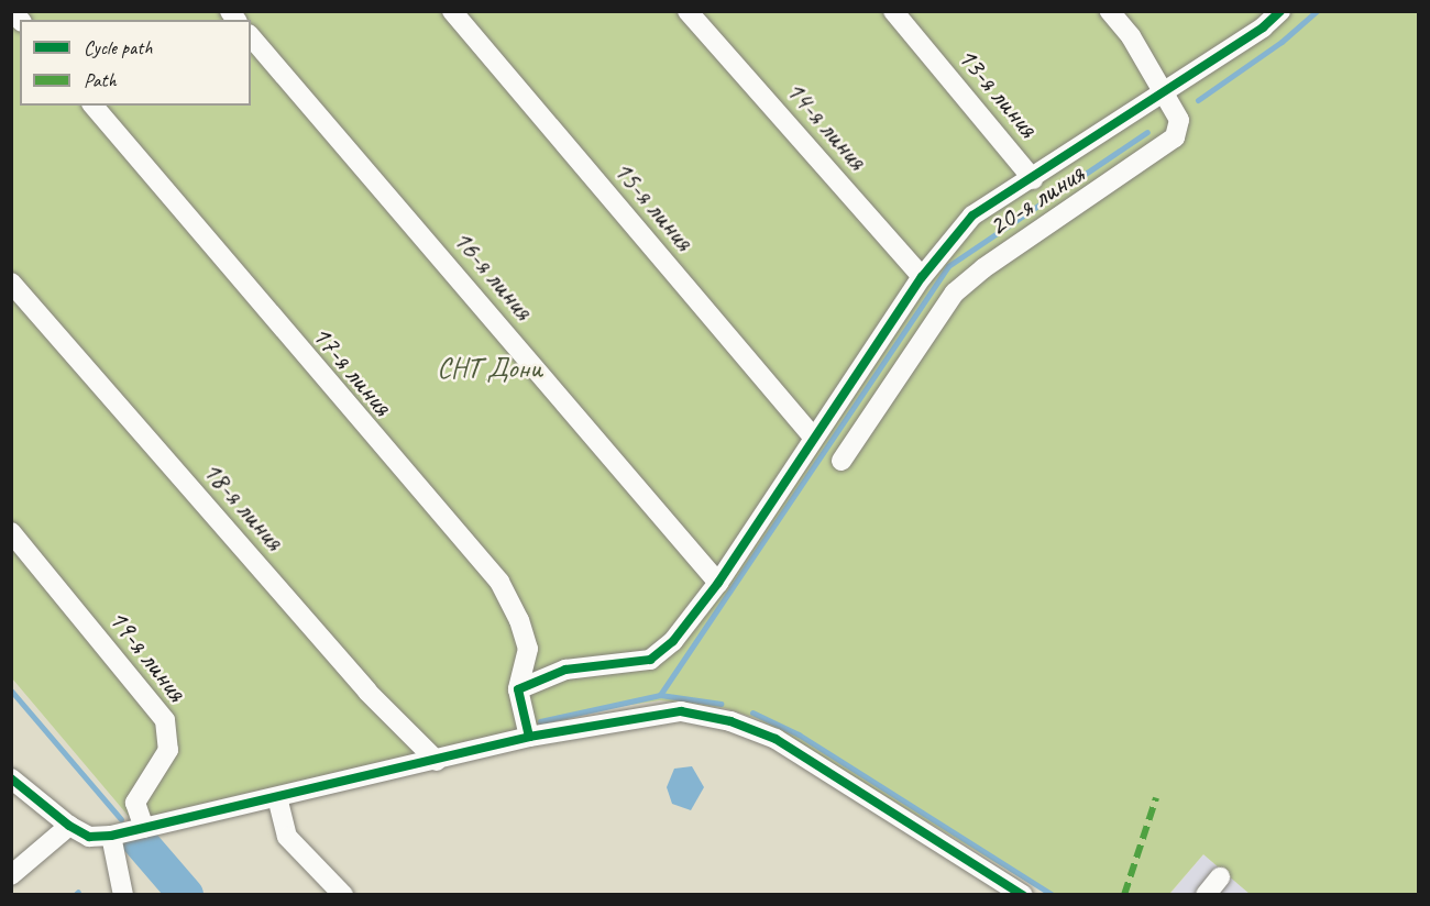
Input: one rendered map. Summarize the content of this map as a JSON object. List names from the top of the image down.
{
  "streets": {
    "street": [
      "13-я линия",
      "14-я линия",
      "20-я линия",
      "15-я линия",
      "16-я линия",
      "17-я линия",
      "18-я линия",
      "19-я линия"
    ]
  },
  "parks": ["СНТ Дони"],
  "legend": ["Cycle path", "Path"]
}
